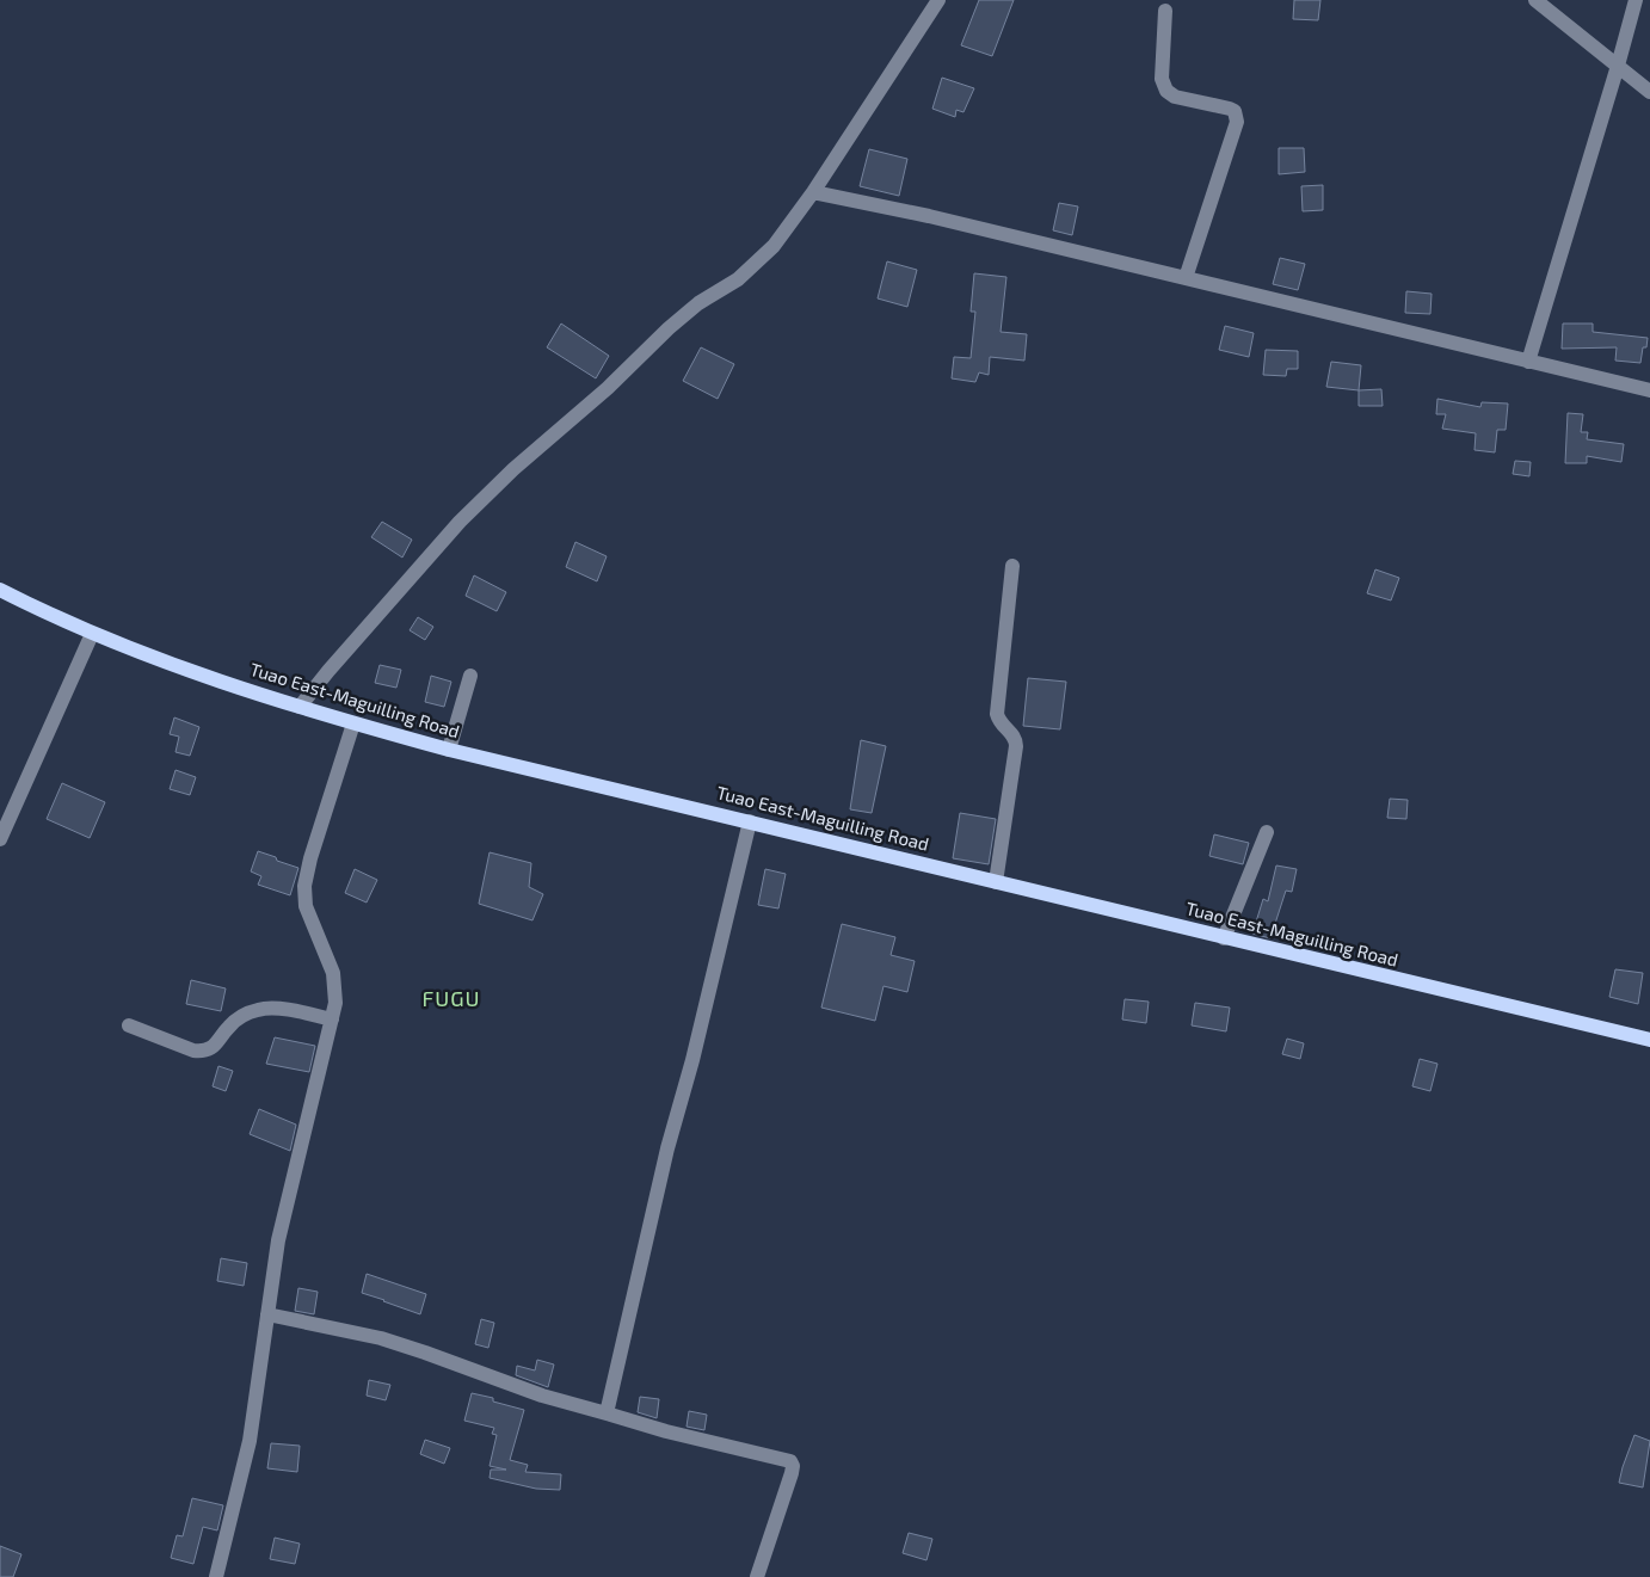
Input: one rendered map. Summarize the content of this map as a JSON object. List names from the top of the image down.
{
  "streets": {
    "main road": ["Tuao East-Maguilling Road"]
  },
  "districts": ["FUGU"]
}
